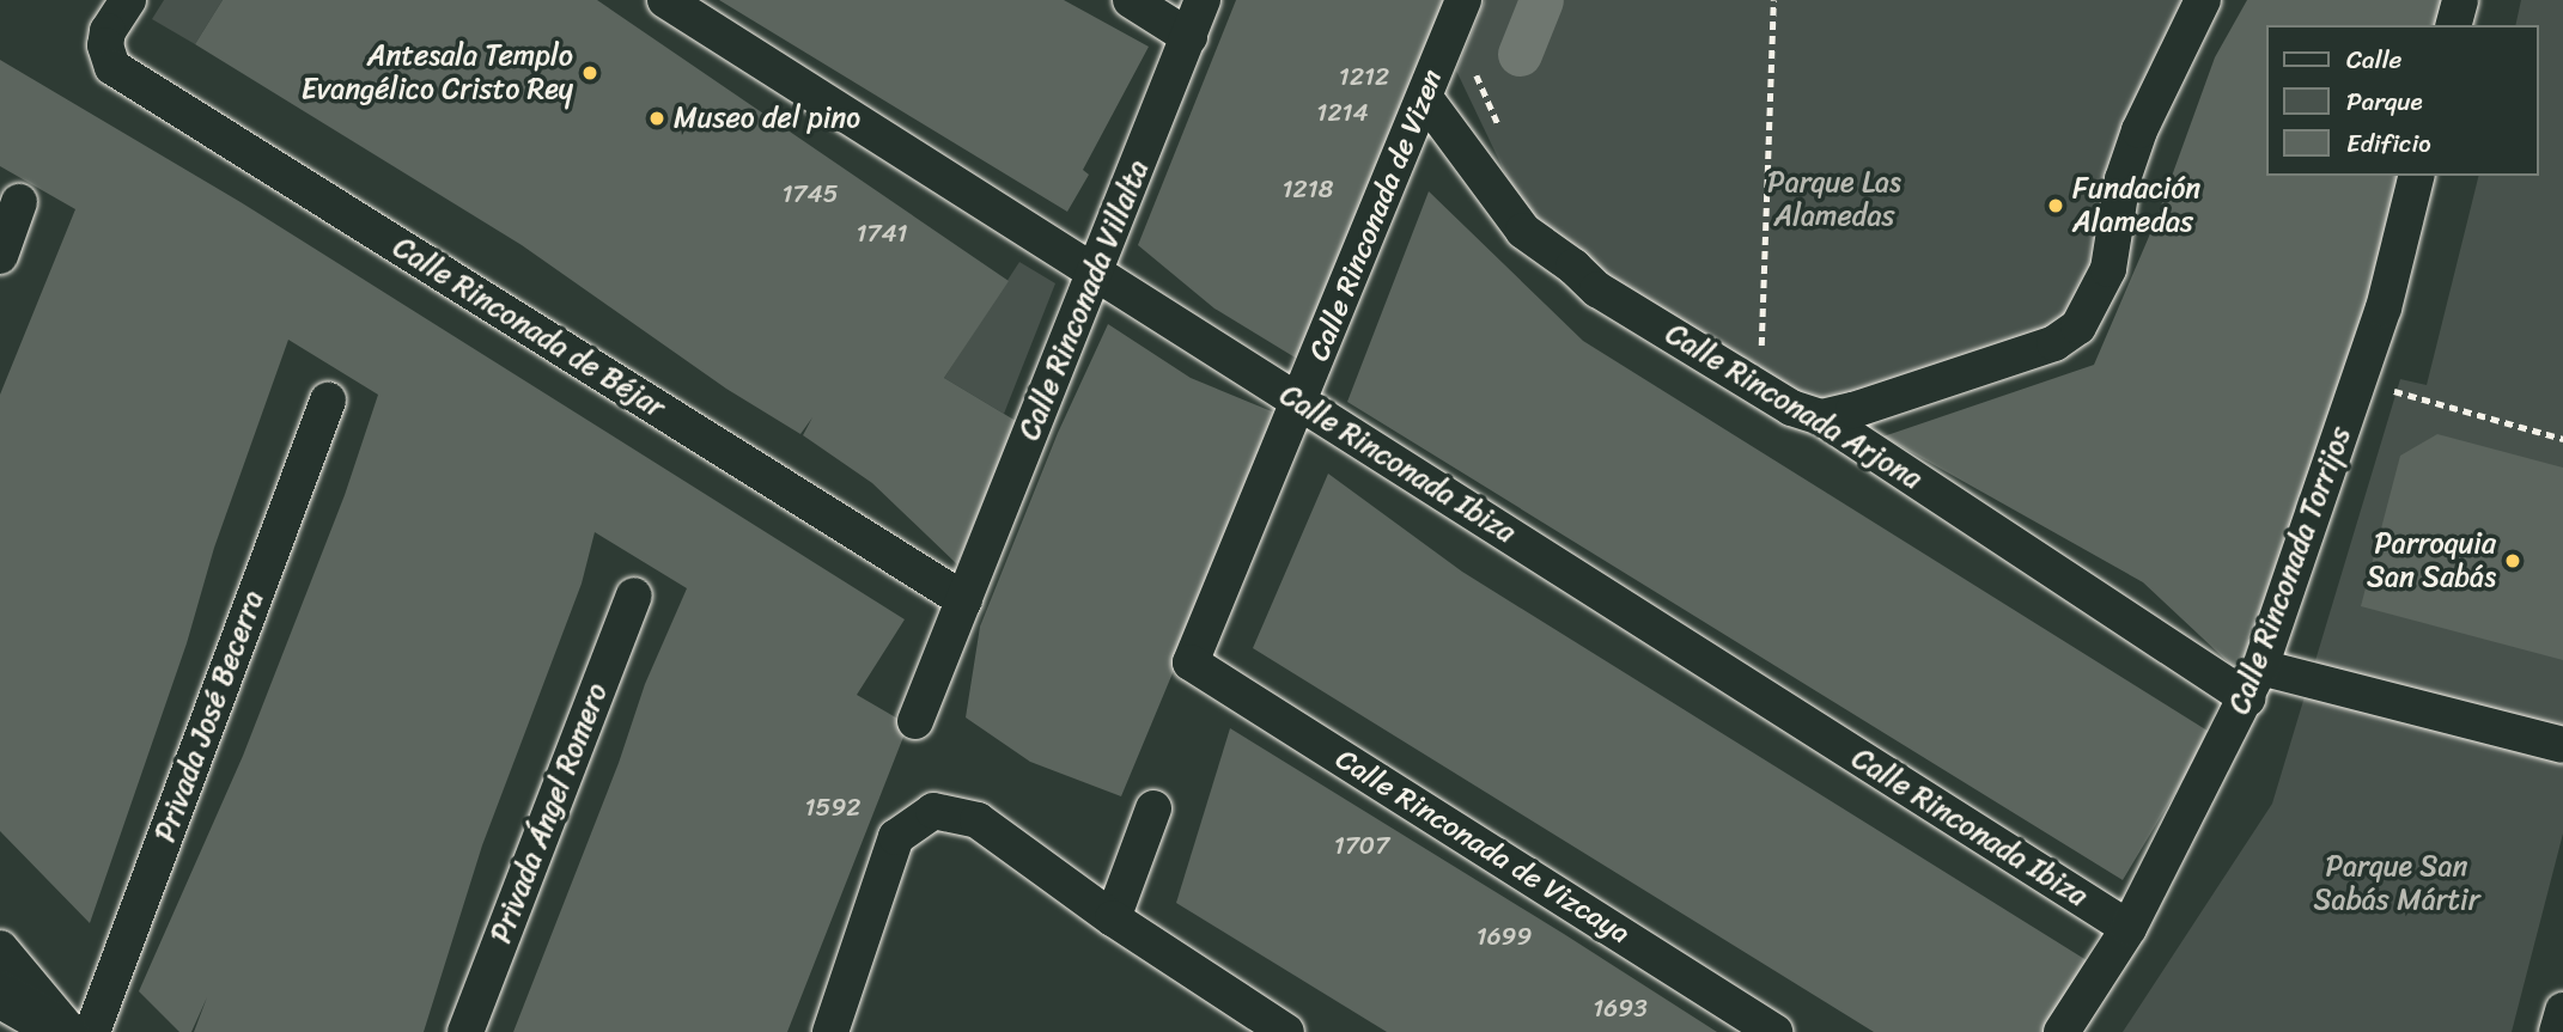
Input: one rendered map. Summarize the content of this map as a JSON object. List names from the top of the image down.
{
  "streets": {
    "street": [
      "Calle Rinconada de Vizen",
      "Calle Rinconada Villalta",
      "Calle Rinconada de Béjar",
      "Calle Rinconada Arjona",
      "Calle Rinconada Ibiza",
      "Calle Rinconada Torrijos",
      "Privada José Becerra",
      "Privada Ángel Romero",
      "Calle Rinconada de Vizcaya"
    ]
  },
  "crossings": [
    ["Calle Rinconada de Vizen", "Calle Rinconada Arjona"],
    ["Calle Rinconada de Vizen", "Calle Rinconada Ibiza"],
    ["Calle Rinconada de Vizen", "Calle Rinconada de Vizcaya"],
    ["Calle Rinconada Villalta", "Calle Rinconada de Béjar"],
    ["Calle Rinconada Villalta", "Calle Rinconada Ibiza"],
    ["Calle Rinconada Arjona", "Calle Rinconada Torrijos"],
    ["Calle Rinconada Ibiza", "Calle Rinconada Torrijos"]
  ],
  "parks": ["Parque Las Alamedas", "Parque San Sabás Mártir"],
  "places": [
    "Antesala Templo Evangélico Cristo Rey",
    "Museo del pino",
    "Fundación Alamedas",
    "Parroquia San Sabás"
  ],
  "house_numbers": [
    "1212",
    "1214",
    "1218",
    "1745",
    "1741",
    "1592",
    "1707",
    "1699",
    "1693"
  ],
  "legend": ["Calle", "Parque", "Edificio"]
}
